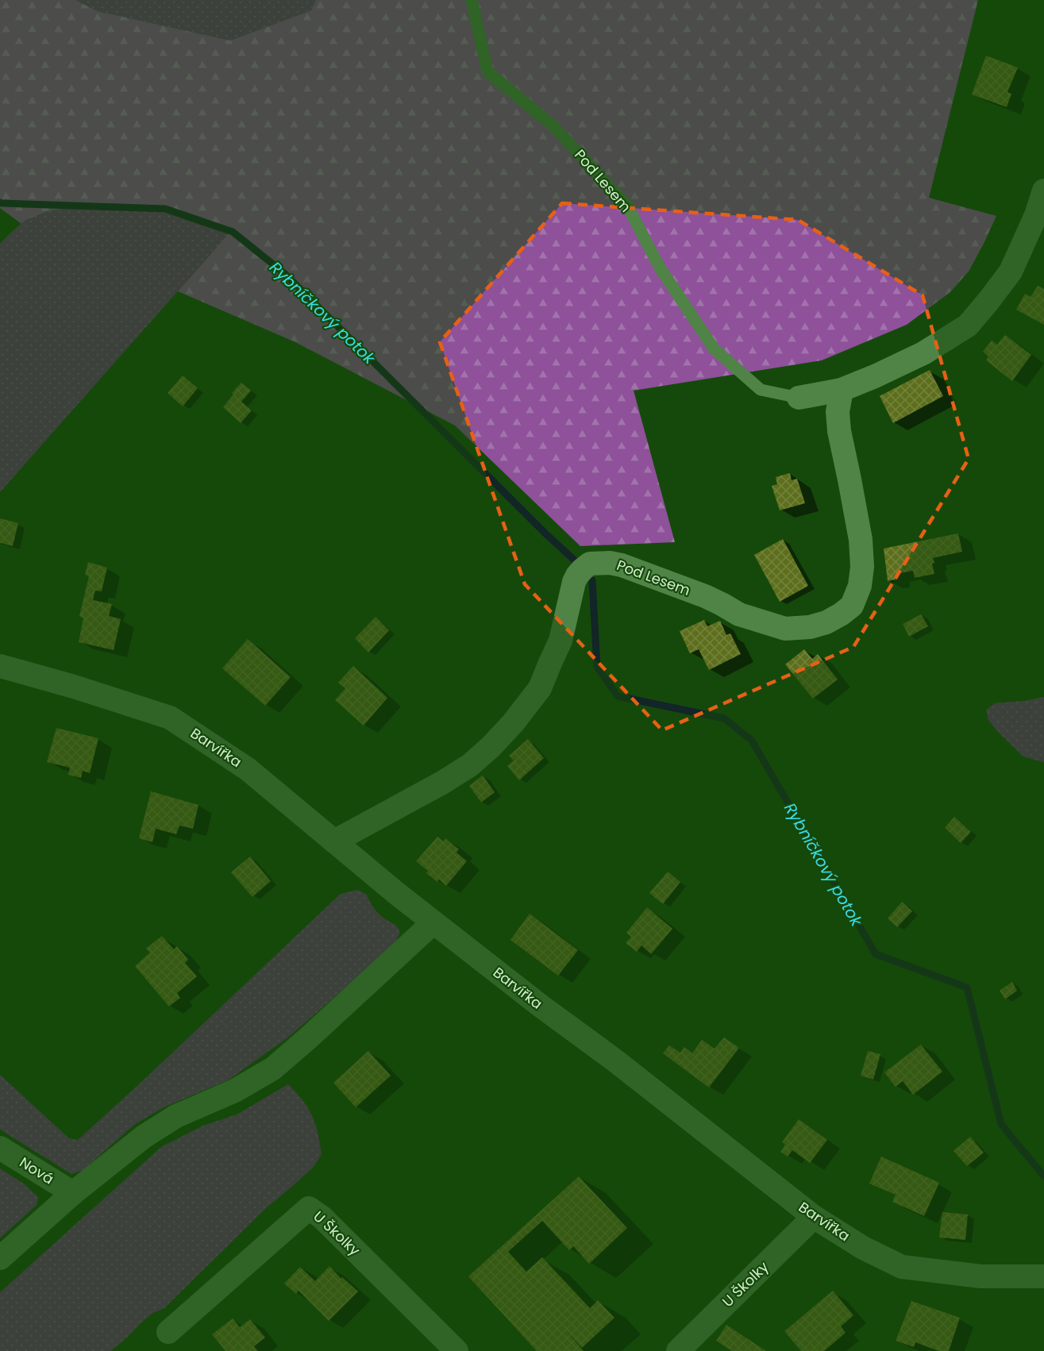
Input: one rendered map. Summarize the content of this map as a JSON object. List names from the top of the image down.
{
  "streets": {
    "street": [
      "Pod Lesem",
      "Barvířka",
      "Nová",
      "U Školky"
    ]
  },
  "crossings": [
    ["Pod Lesem", "Barvířka"],
    ["Barvířka", "U Školky"]
  ],
  "water": ["Rybníčkový potok"]
}
